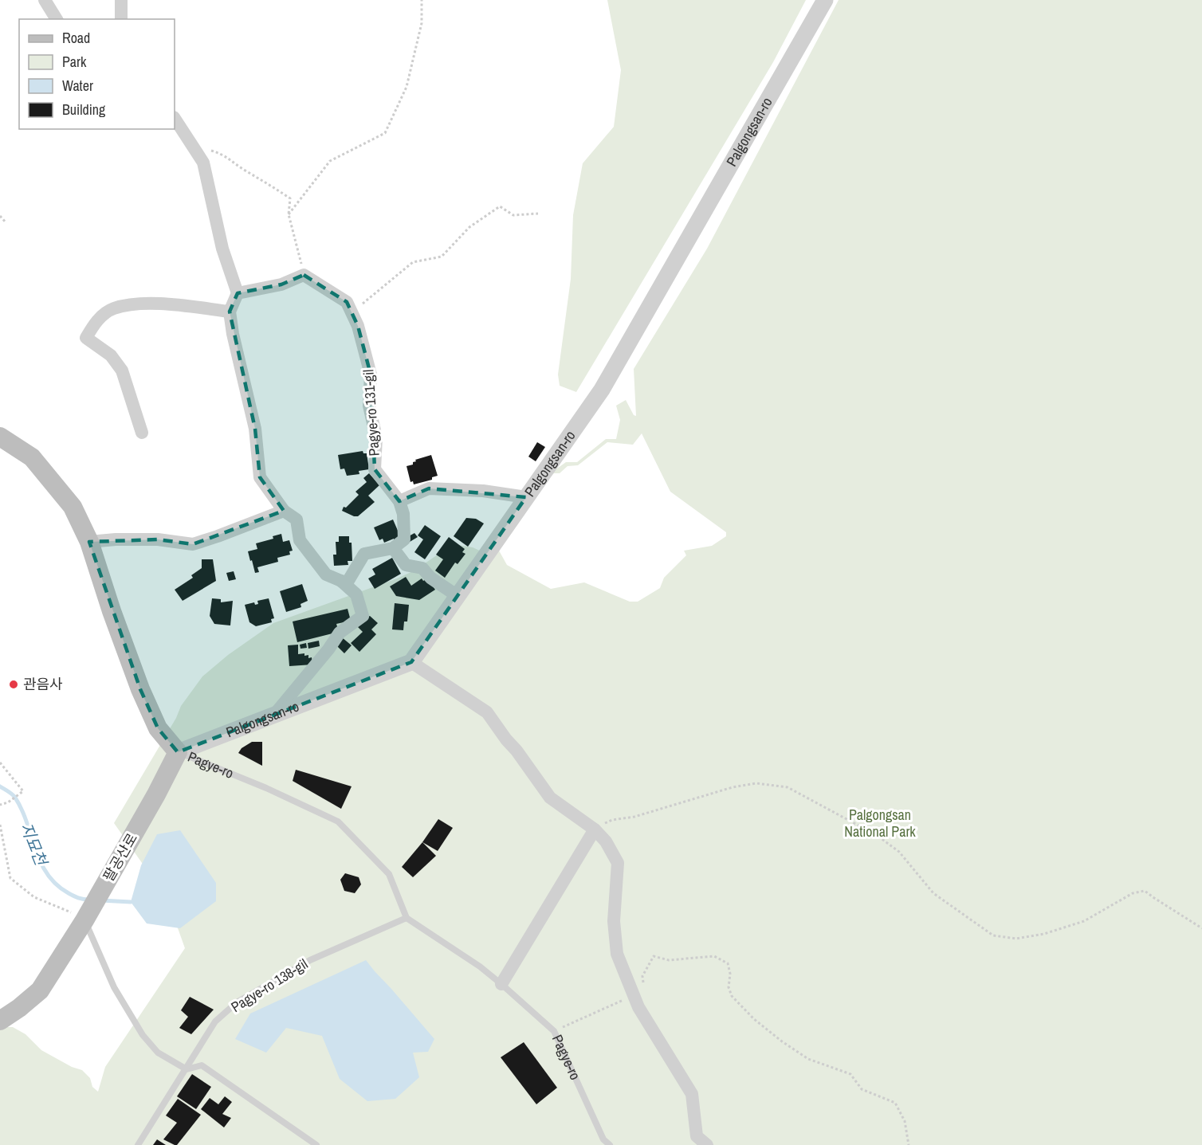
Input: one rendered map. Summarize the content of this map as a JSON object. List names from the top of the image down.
{
  "streets": {
    "main road": ["Pagye-ro", "팔공산로"],
    "street": ["Palgongsan-ro", "Pagye-ro 131-gil"],
    "lane": ["Pagye-ro 138-gil"]
  },
  "crossings": [
    ["Palgongsan-ro", "Pagye-ro"],
    ["Palgongsan-ro", "팔공산로"],
    ["Pagye-ro", "팔공산로"],
    ["Pagye-ro", "Pagye-ro 138-gil"]
  ],
  "water": ["지묘천"],
  "parks": ["Palgongsan National Park"],
  "places": ["관음사"],
  "legend": [
    "Road",
    "Park",
    "Water",
    "Building"
  ]
}
